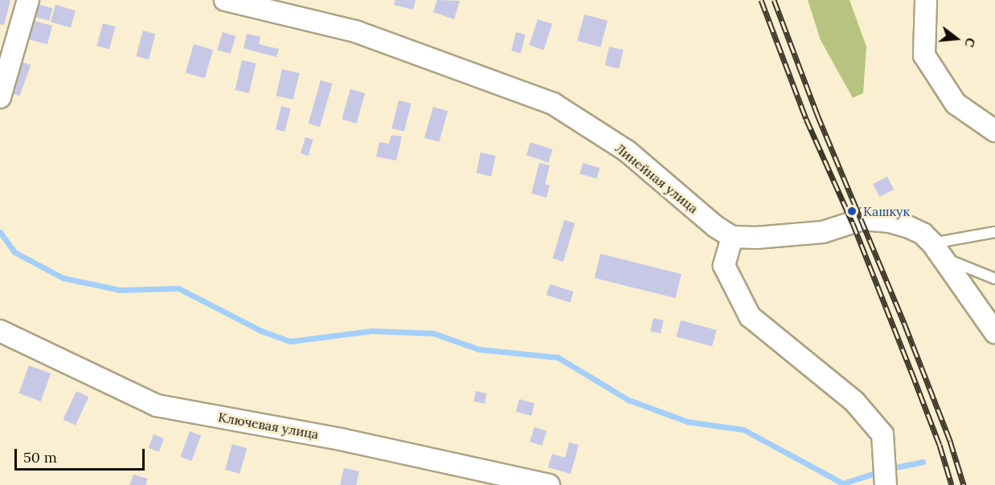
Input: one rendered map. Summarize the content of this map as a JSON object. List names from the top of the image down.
{
  "streets": {
    "street": ["Линейная улица", "Ключевая улица"]
  },
  "places": ["Кашкук"],
  "scale_bar": "50 m",
  "north": "right"
}
